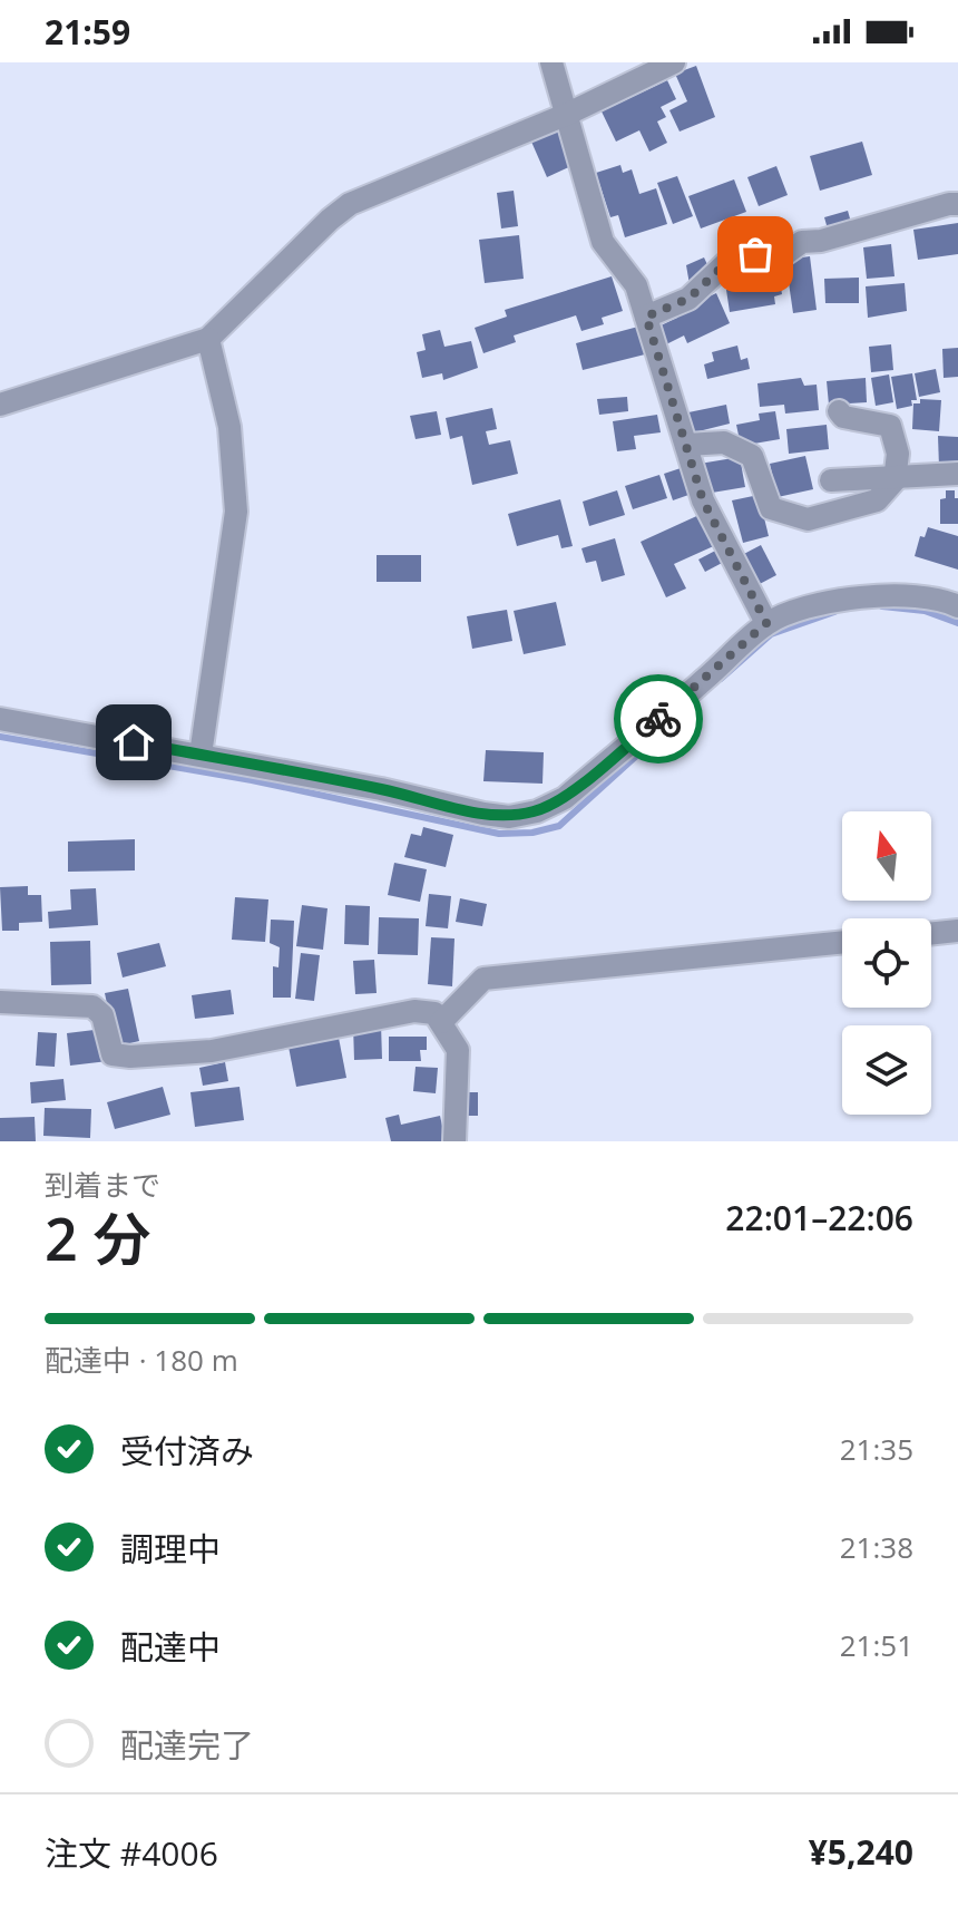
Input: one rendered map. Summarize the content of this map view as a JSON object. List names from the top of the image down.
{
  "north": "top",
  "page": {
    "status": "21:59",
    "heading": ["2 分", "到着まで", "22:01–22:06"],
    "panel": ["注文 #4006", "¥5,240"],
    "bar": "配達中 · 180 m",
    "list": [
      ["受付済み", "21:35"],
      ["調理中", "21:38"],
      ["配達中", "21:51"],
      "配達完了"
    ]
  }
}
